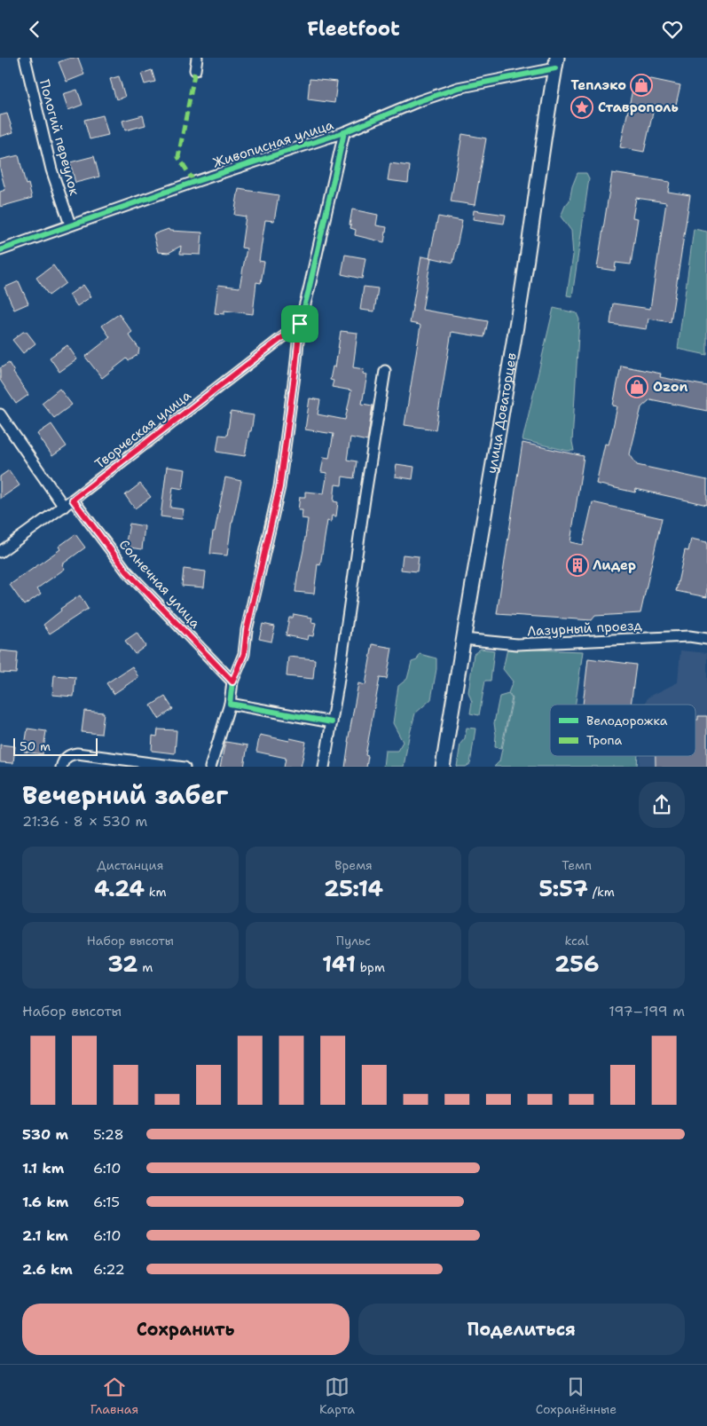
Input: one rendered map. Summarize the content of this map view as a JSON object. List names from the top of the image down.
{
  "streets": {
    "main road": ["улица Доваторцев"],
    "street": [
      "Пологий переулок",
      "Живописная улица",
      "Творческая улица",
      "Солнечная улица",
      "Лазурный проезд"
    ]
  },
  "crossings": [
    ["Пологий переулок", "Живописная улица"],
    ["Живописная улица", "улица Доваторцев"],
    ["улица Доваторцев", "Лазурный проезд"],
    ["Творческая улица", "Солнечная улица"]
  ],
  "places": {
    "shop": ["Теплэко", "Ozon"],
    "place": ["Ставрополь"],
    "building": ["Лидер"]
  },
  "legend": ["Велодорожка", "Тропа"],
  "scale_bar": "50 m",
  "page": {
    "header": "Fleetfoot",
    "scale": "50 m",
    "heading": ["Вечерний забег", "21:36 · 8 × 530 m"],
    "stats": [
      ["Дистанция", "4.24 km"],
      ["Время", "25:14"],
      ["Темп", "5:57 /km"],
      ["Набор высоты", "32 m"],
      ["Пульс", "141 bpm"],
      ["kcal", "256"]
    ],
    "chart": ["Набор высоты", "197–199 m"],
    "list": [
      {
        "name": "530 m",
        "note": "5:28"
      },
      {
        "name": "1.1 km",
        "note": "6:10"
      },
      {
        "name": "1.6 km",
        "note": "6:15"
      },
      {
        "name": "2.1 km",
        "note": "6:10"
      },
      {
        "name": "2.6 km",
        "note": "6:22"
      }
    ],
    "buttons": ["Сохранить", "Поделиться"],
    "tabs": ["Главная", "Карта", "Сохранённые"]
  }
}
